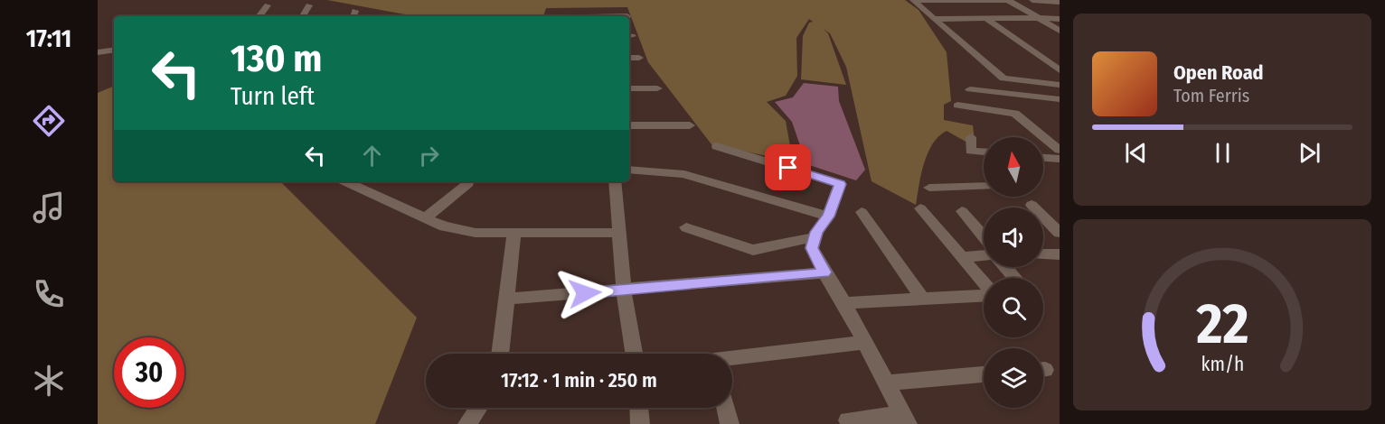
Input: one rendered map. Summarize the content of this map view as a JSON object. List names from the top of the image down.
{
  "north": "top",
  "page": {
    "tabs": "17:11",
    "turn": ["130 m", "Turn left"],
    "song": ["Open Road", "Tom Ferris"],
    "limit": "30",
    "trip": "17:12 · 1 min · 250 m",
    "gauge": ["22", "km/h"]
  }
}
